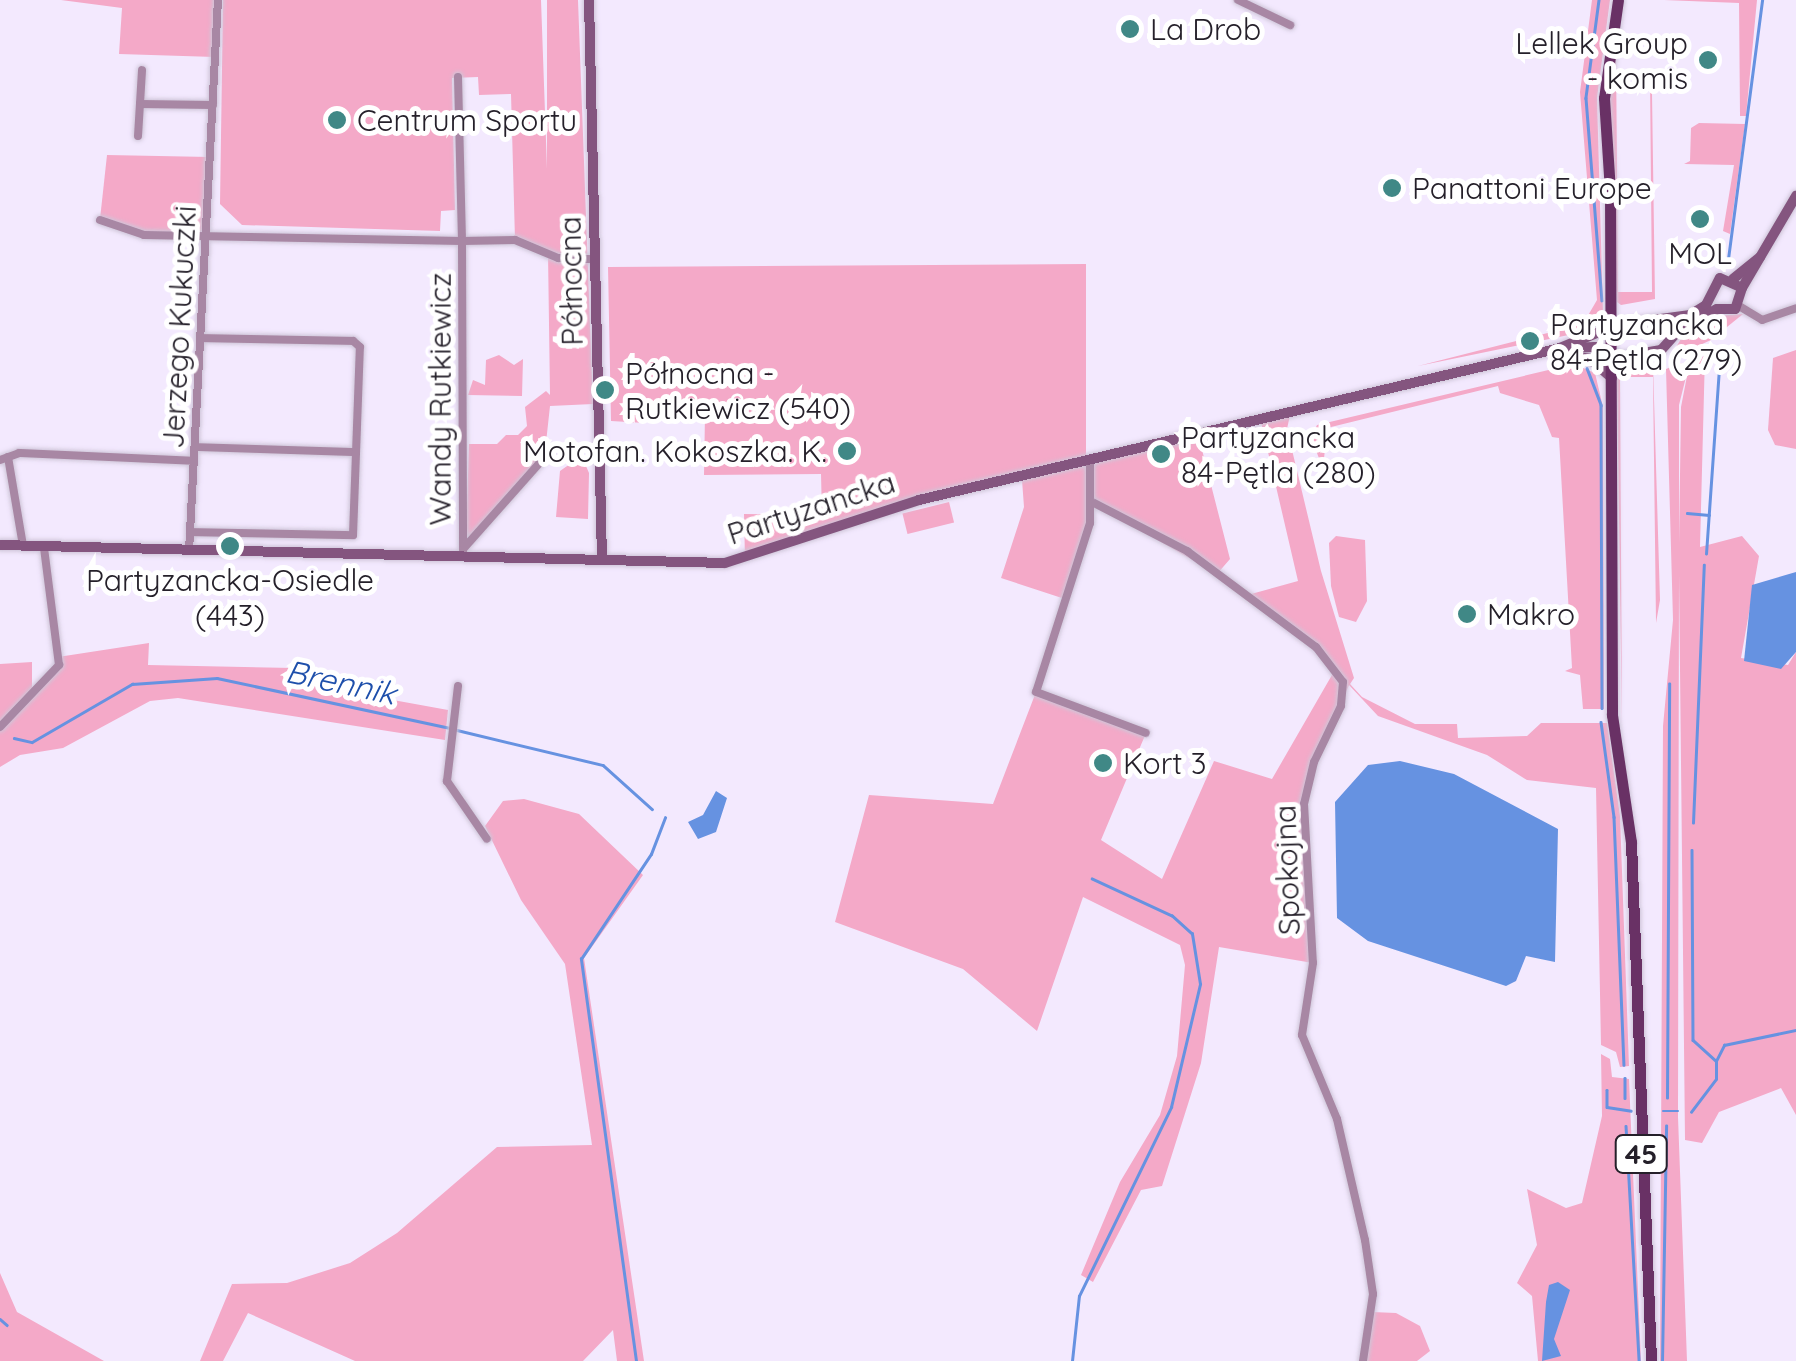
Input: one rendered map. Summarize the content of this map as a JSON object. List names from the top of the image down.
{
  "streets": {
    "main road": ["Północna", "Partyzancka", "45"],
    "street": ["Jerzego Kukuczki", "Wandy Rutkiewicz", "Spokojna"]
  },
  "crossings": [
    ["Północna", "Wandy Rutkiewicz"],
    ["Północna", "Partyzancka"],
    ["Jerzego Kukuczki", "Wandy Rutkiewicz"],
    ["Jerzego Kukuczki", "Partyzancka"],
    ["Wandy Rutkiewicz", "Partyzancka"],
    ["Partyzancka", "45"]
  ],
  "water": ["Brennik"],
  "places": [
    "La Drob",
    "Lellek Group - komis",
    "Centrum Sportu",
    "Panattoni Europe",
    "MOL",
    "Partyzancka 84-Pętla (279)",
    "Północna - Rutkiewicz (540)",
    "Motofan. Kokoszka. K.",
    "Partyzancka 84-Pętla (280)",
    "Partyzancka-Osiedle (443)",
    "Makro",
    "Kort 3"
  ]
}
